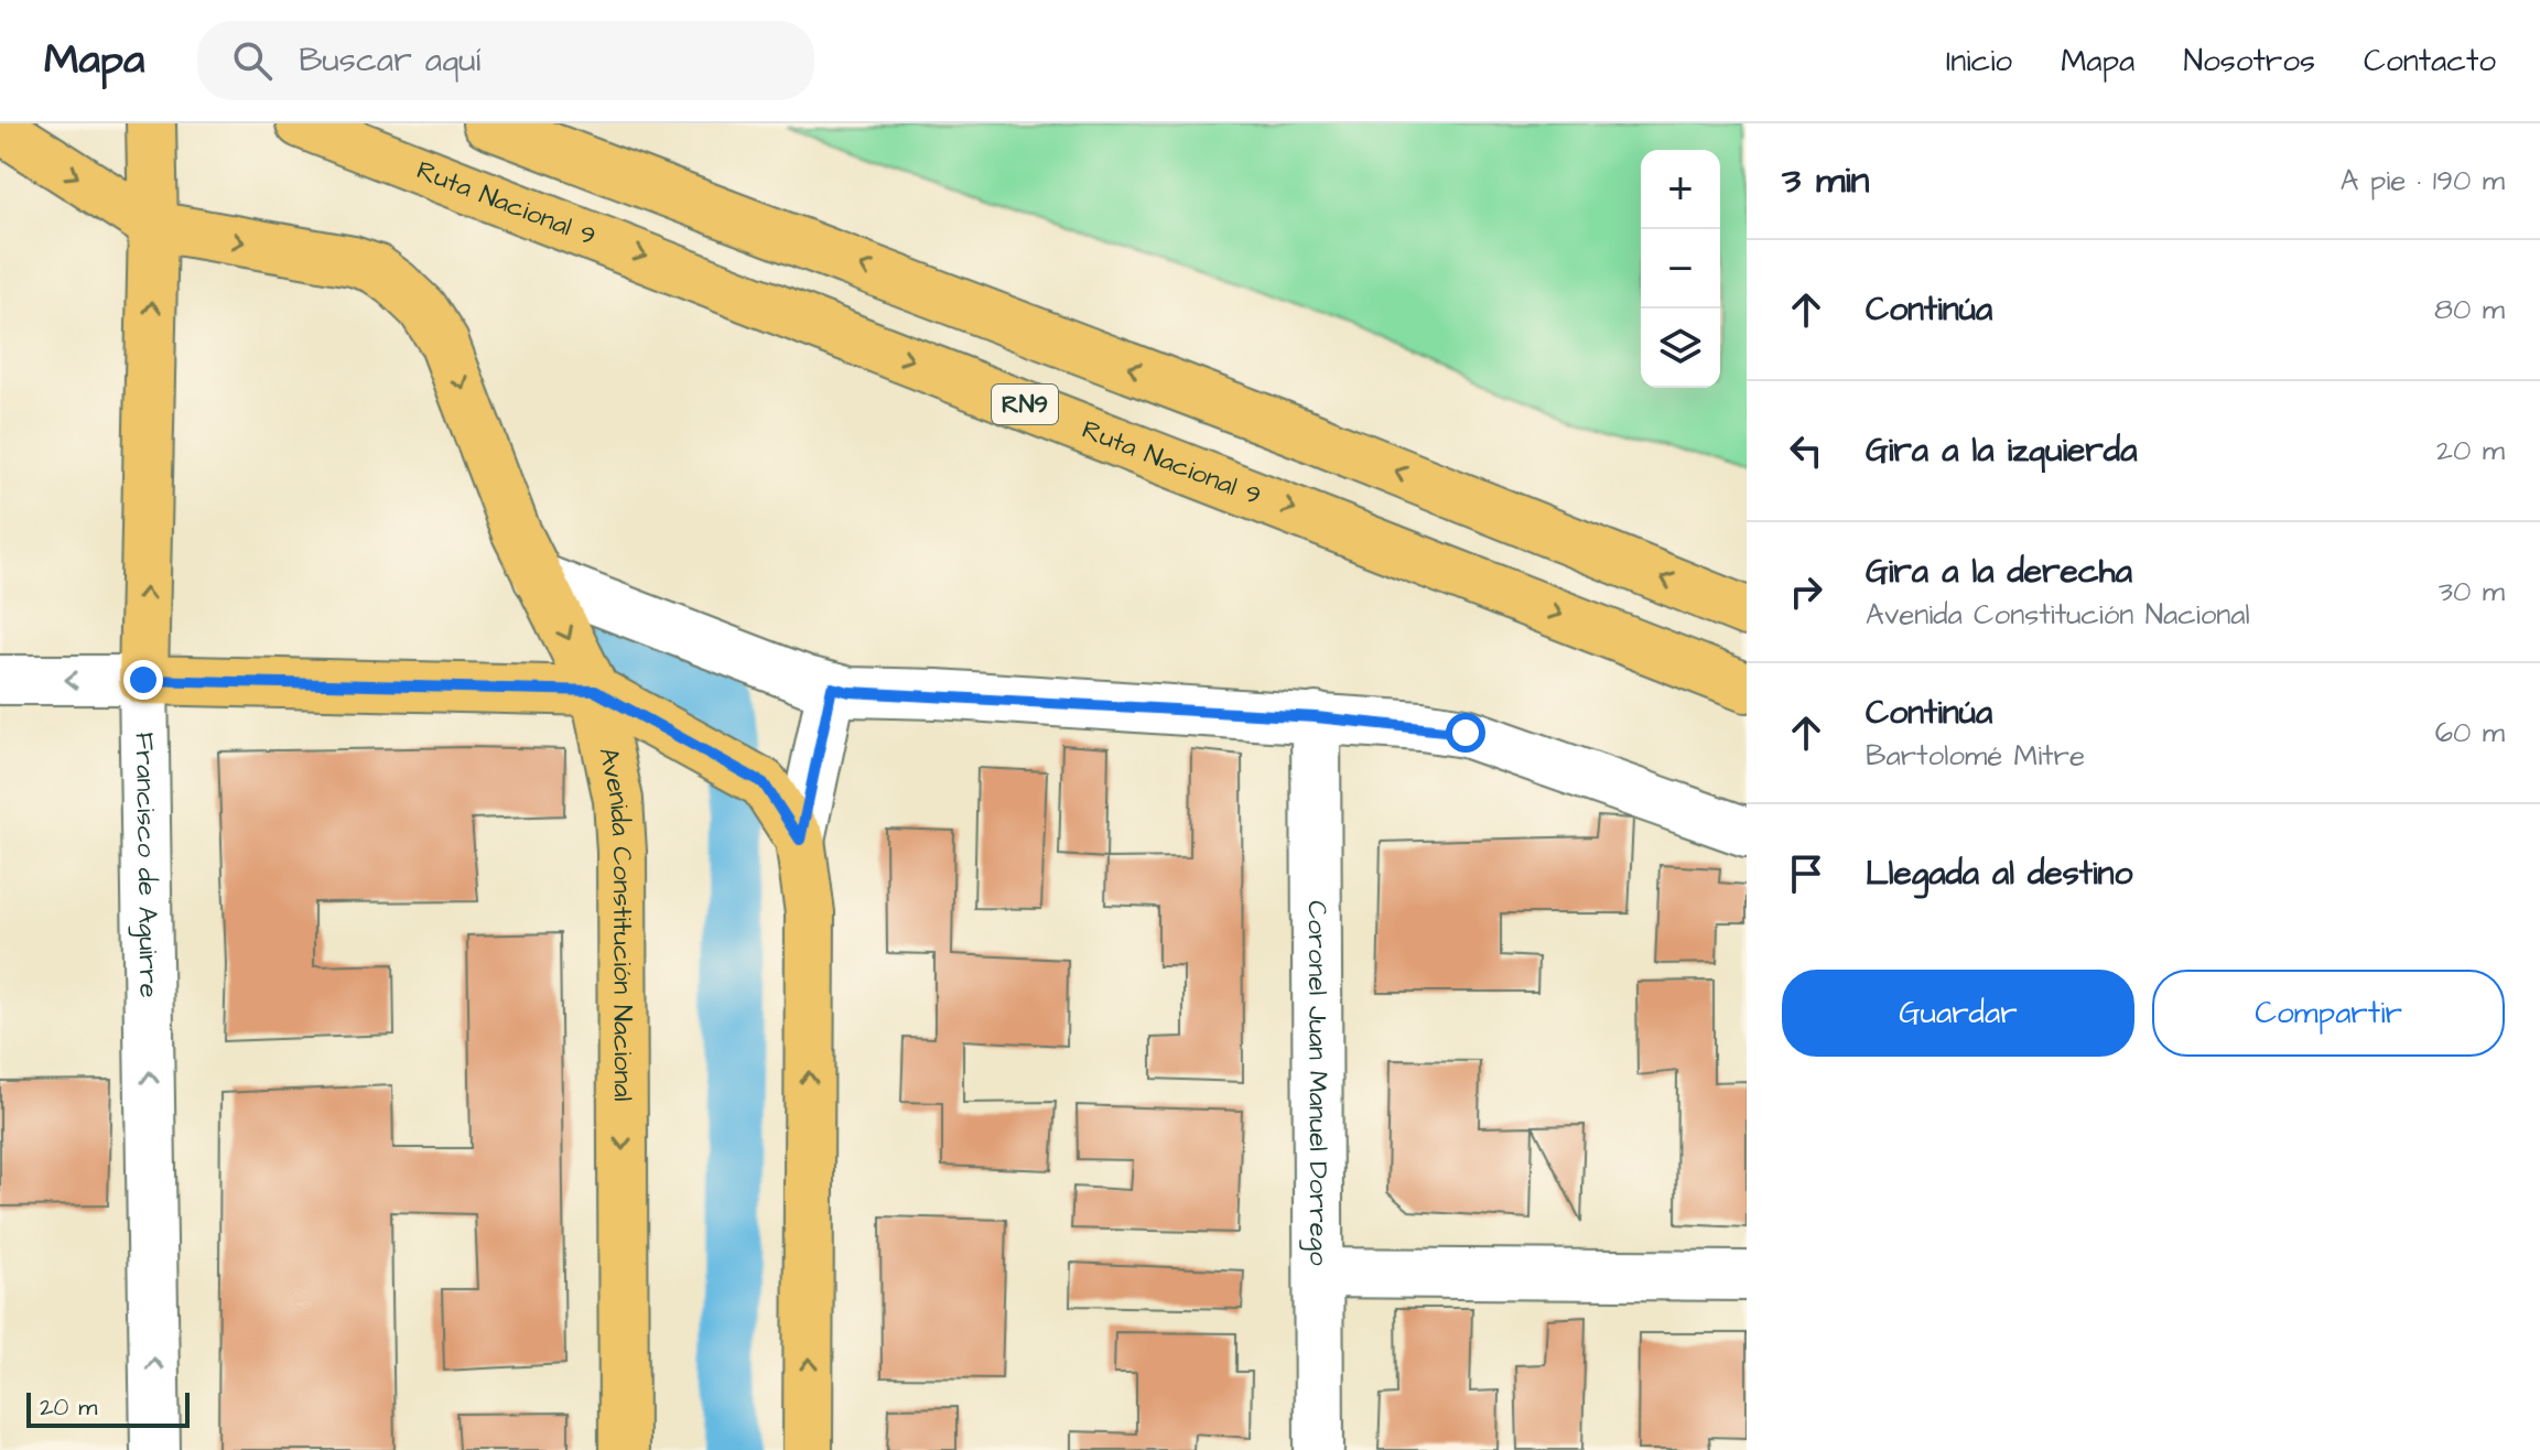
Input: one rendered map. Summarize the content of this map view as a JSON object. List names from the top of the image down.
{
  "streets": {
    "main road": [
      "Ruta Nacional 9",
      "RN9",
      "Francisco de Aguirre",
      "Avenida Constitución Nacional"
    ],
    "street": ["Coronel Juan Manuel Dorrego"]
  },
  "one_way": ["Francisco de Aguirre"],
  "scale_bar": "20 m",
  "page": {
    "header": "Mapa",
    "search": "Buscar aquí",
    "nav": [
      "Inicio",
      "Mapa",
      "Nosotros",
      "Contacto"
    ],
    "heading": ["3 min", "A pie · 190 m"],
    "map_buttons": ["+", "−"],
    "list": [
      ["Continúa", "80 m"],
      ["Gira a la izquierda", "20 m"],
      ["Gira a la derecha", "Avenida Constitución Nacional", "30 m"],
      ["Continúa", "Bartolomé Mitre", "60 m"],
      "Llegada al destino"
    ],
    "buttons": ["Guardar", "Compartir"],
    "scale": "20 m"
  }
}
